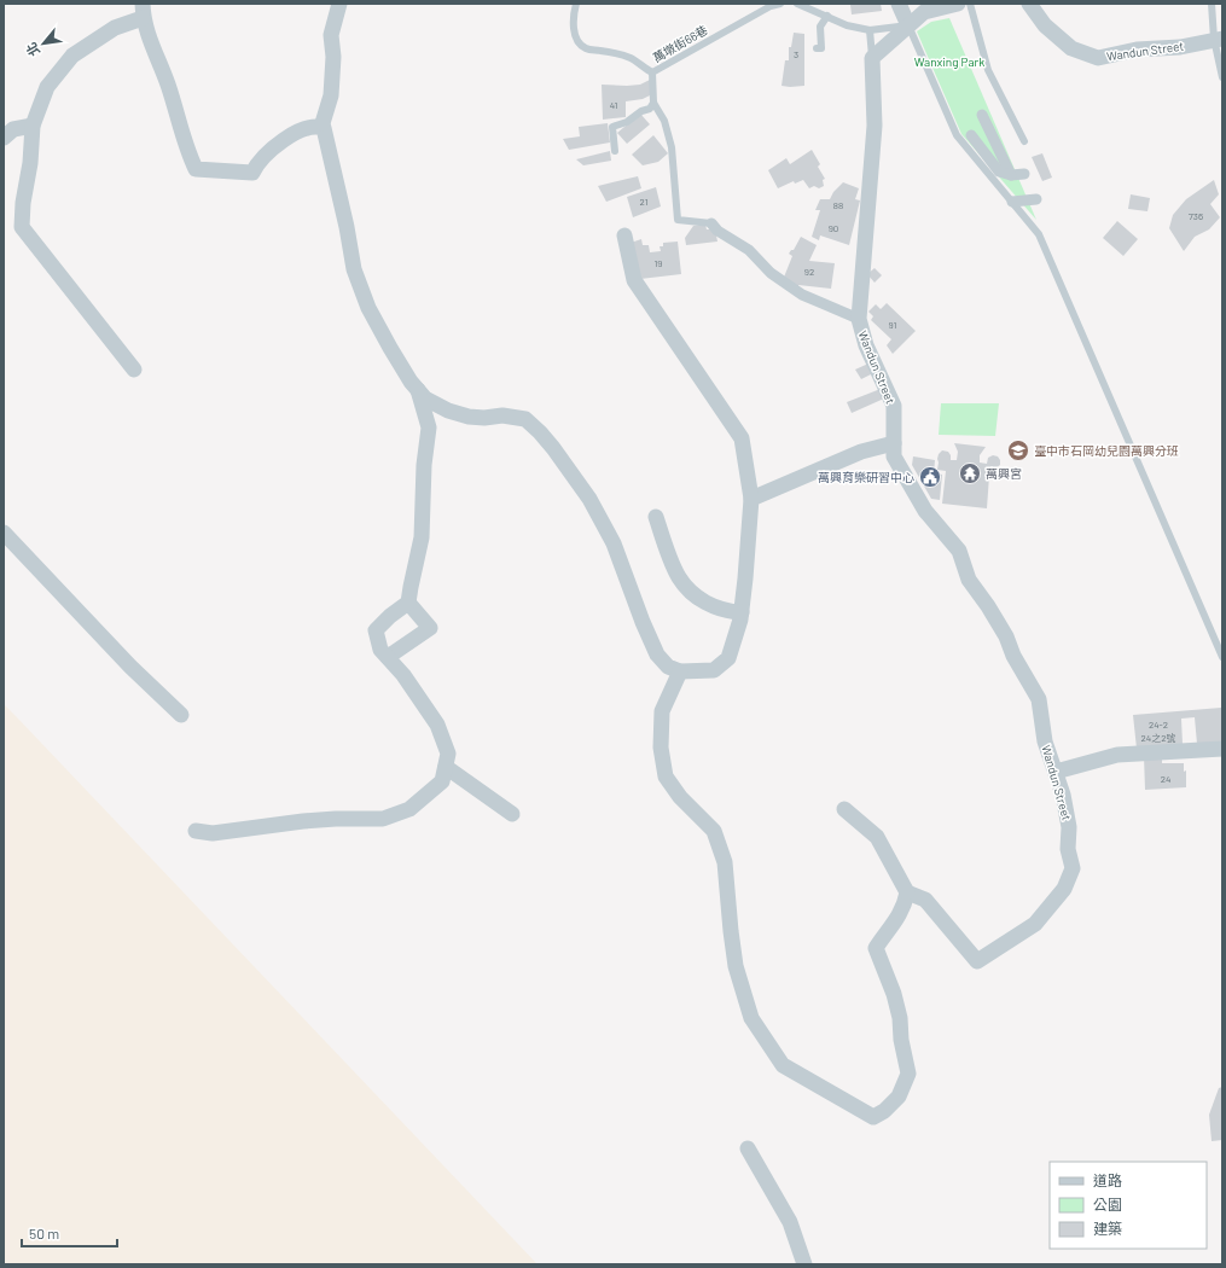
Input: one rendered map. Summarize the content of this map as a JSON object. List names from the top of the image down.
{
  "streets": {
    "street": ["Wandun Street"],
    "lane": ["萬墩街66巷"]
  },
  "parks": ["Wanxing Park"],
  "places": {
    "school or university": ["臺中市石岡幼兒園萬興分班"],
    "temple": ["萬興宮"],
    "public building": ["萬興育樂研習中心"]
  },
  "house_numbers": [
    "3",
    "41",
    "21",
    "88",
    "736",
    "90",
    "19",
    "92",
    "91",
    "24-2",
    "24之2號",
    "24"
  ],
  "legend": ["道路", "公園", "建築"],
  "scale_bar": "50 m",
  "north": "bottom left"
}
